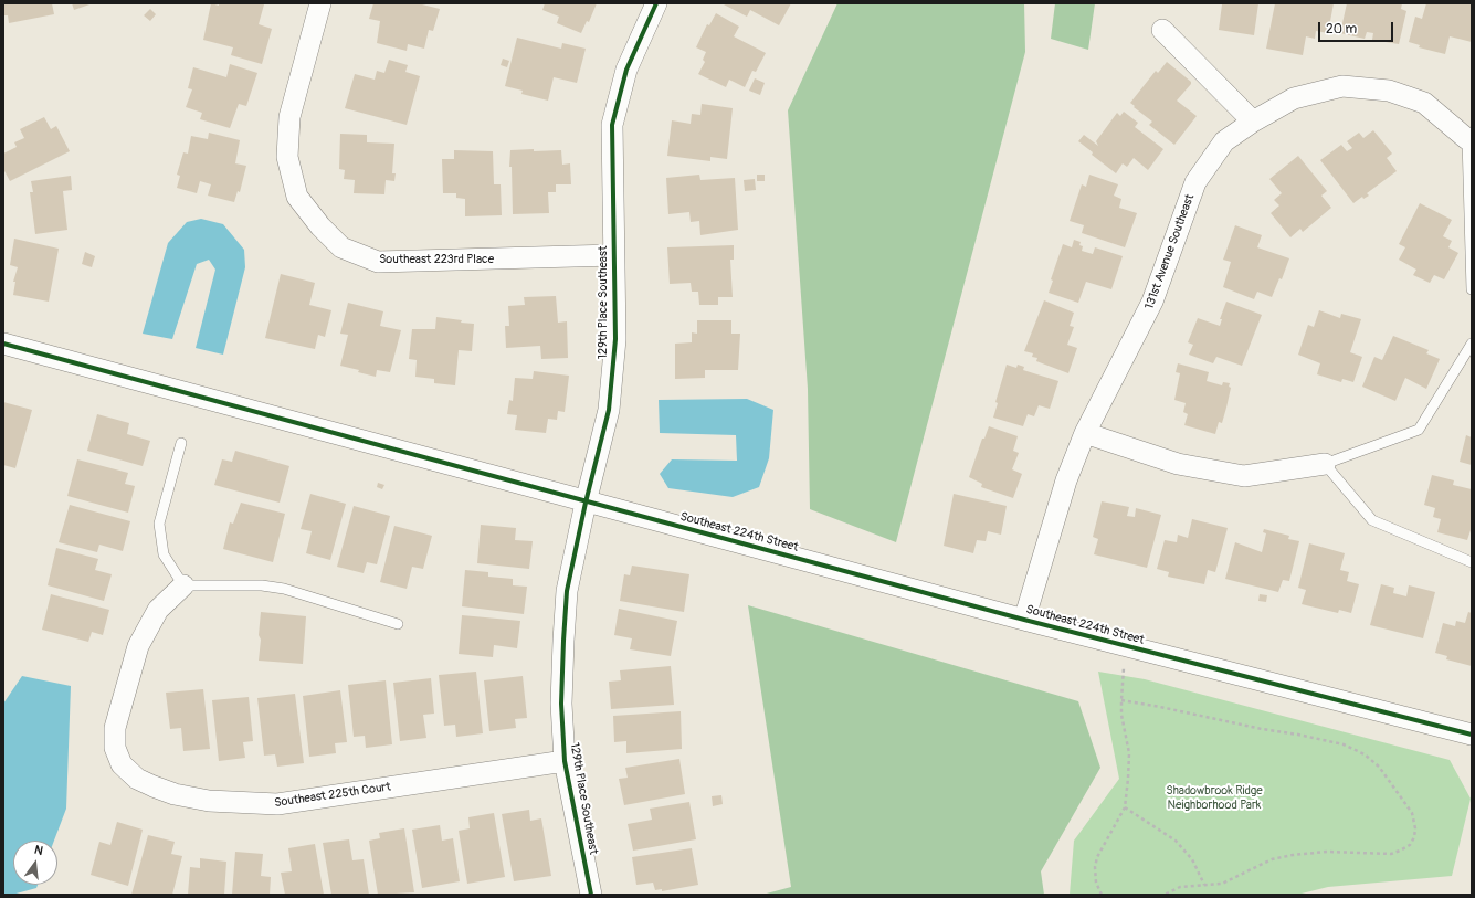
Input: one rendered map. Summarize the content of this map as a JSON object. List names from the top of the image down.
{
  "streets": {
    "street": [
      "131st Avenue Southeast",
      "Southeast 223rd Place",
      "129th Place Southeast",
      "Southeast 224th Street",
      "Southeast 225th Court"
    ]
  },
  "crossings": [
    ["131st Avenue Southeast", "Southeast 224th Street"],
    ["Southeast 223rd Place", "129th Place Southeast"],
    ["129th Place Southeast", "Southeast 224th Street"],
    ["129th Place Southeast", "Southeast 225th Court"]
  ],
  "parks": ["Shadowbrook Ridge Neighborhood Park"],
  "scale_bar": "20 m",
  "north": "top"
}
